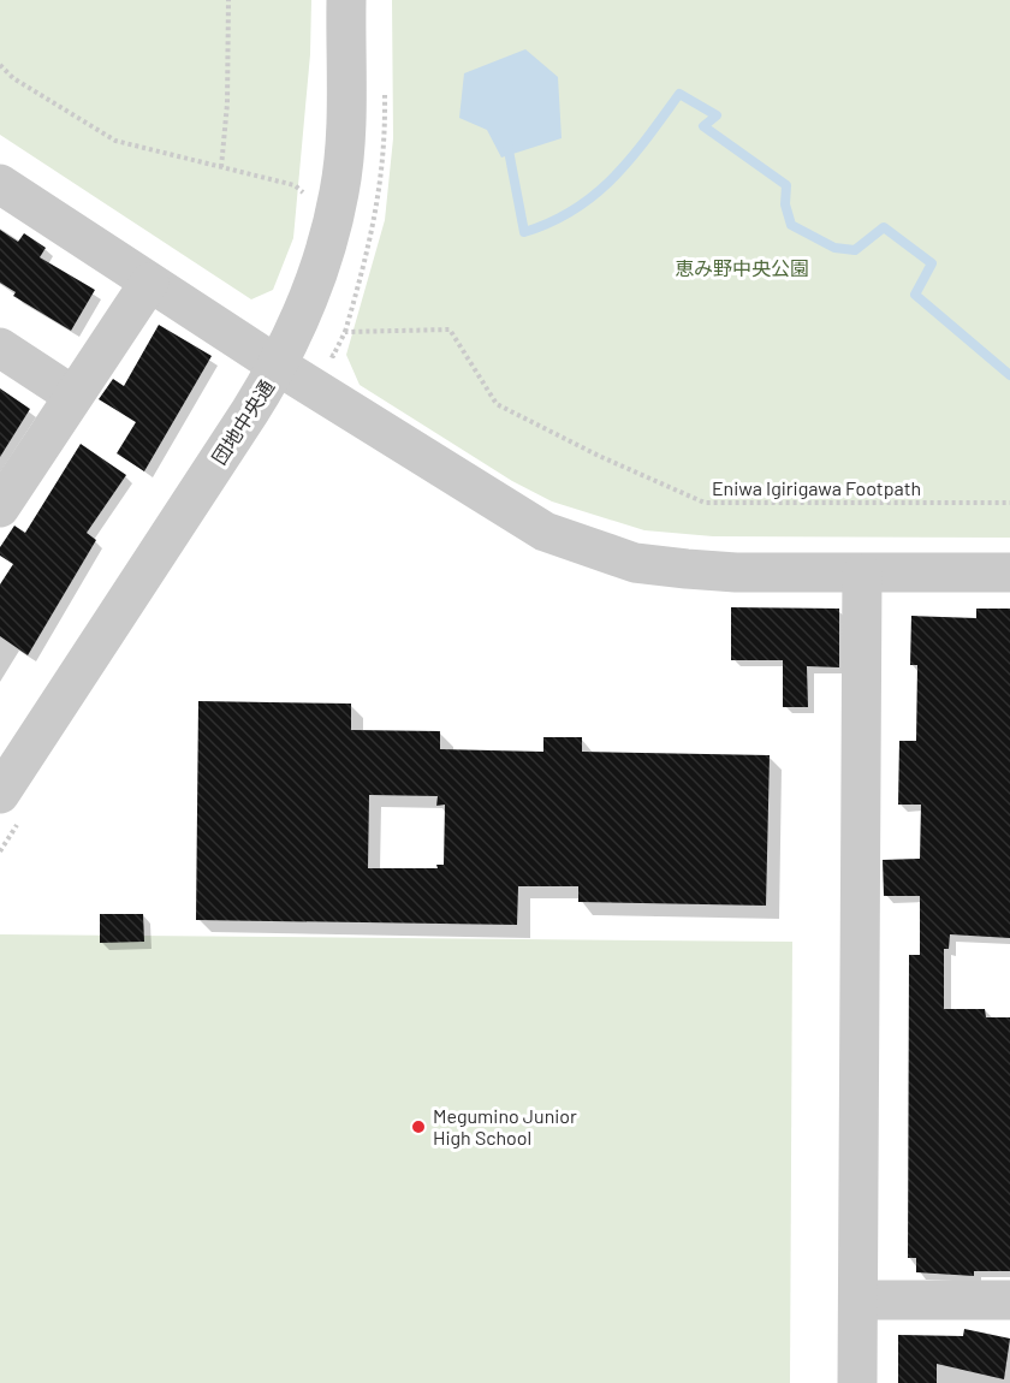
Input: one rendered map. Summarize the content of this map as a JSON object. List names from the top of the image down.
{
  "streets": {
    "street": ["団地中央通"],
    "path": ["Eniwa Igirigawa Footpath"]
  },
  "crossings": [
    ["団地中央通", "Eniwa Igirigawa Footpath"]
  ],
  "parks": ["恵み野中央公園"],
  "places": ["Megumino Junior High School"]
}
